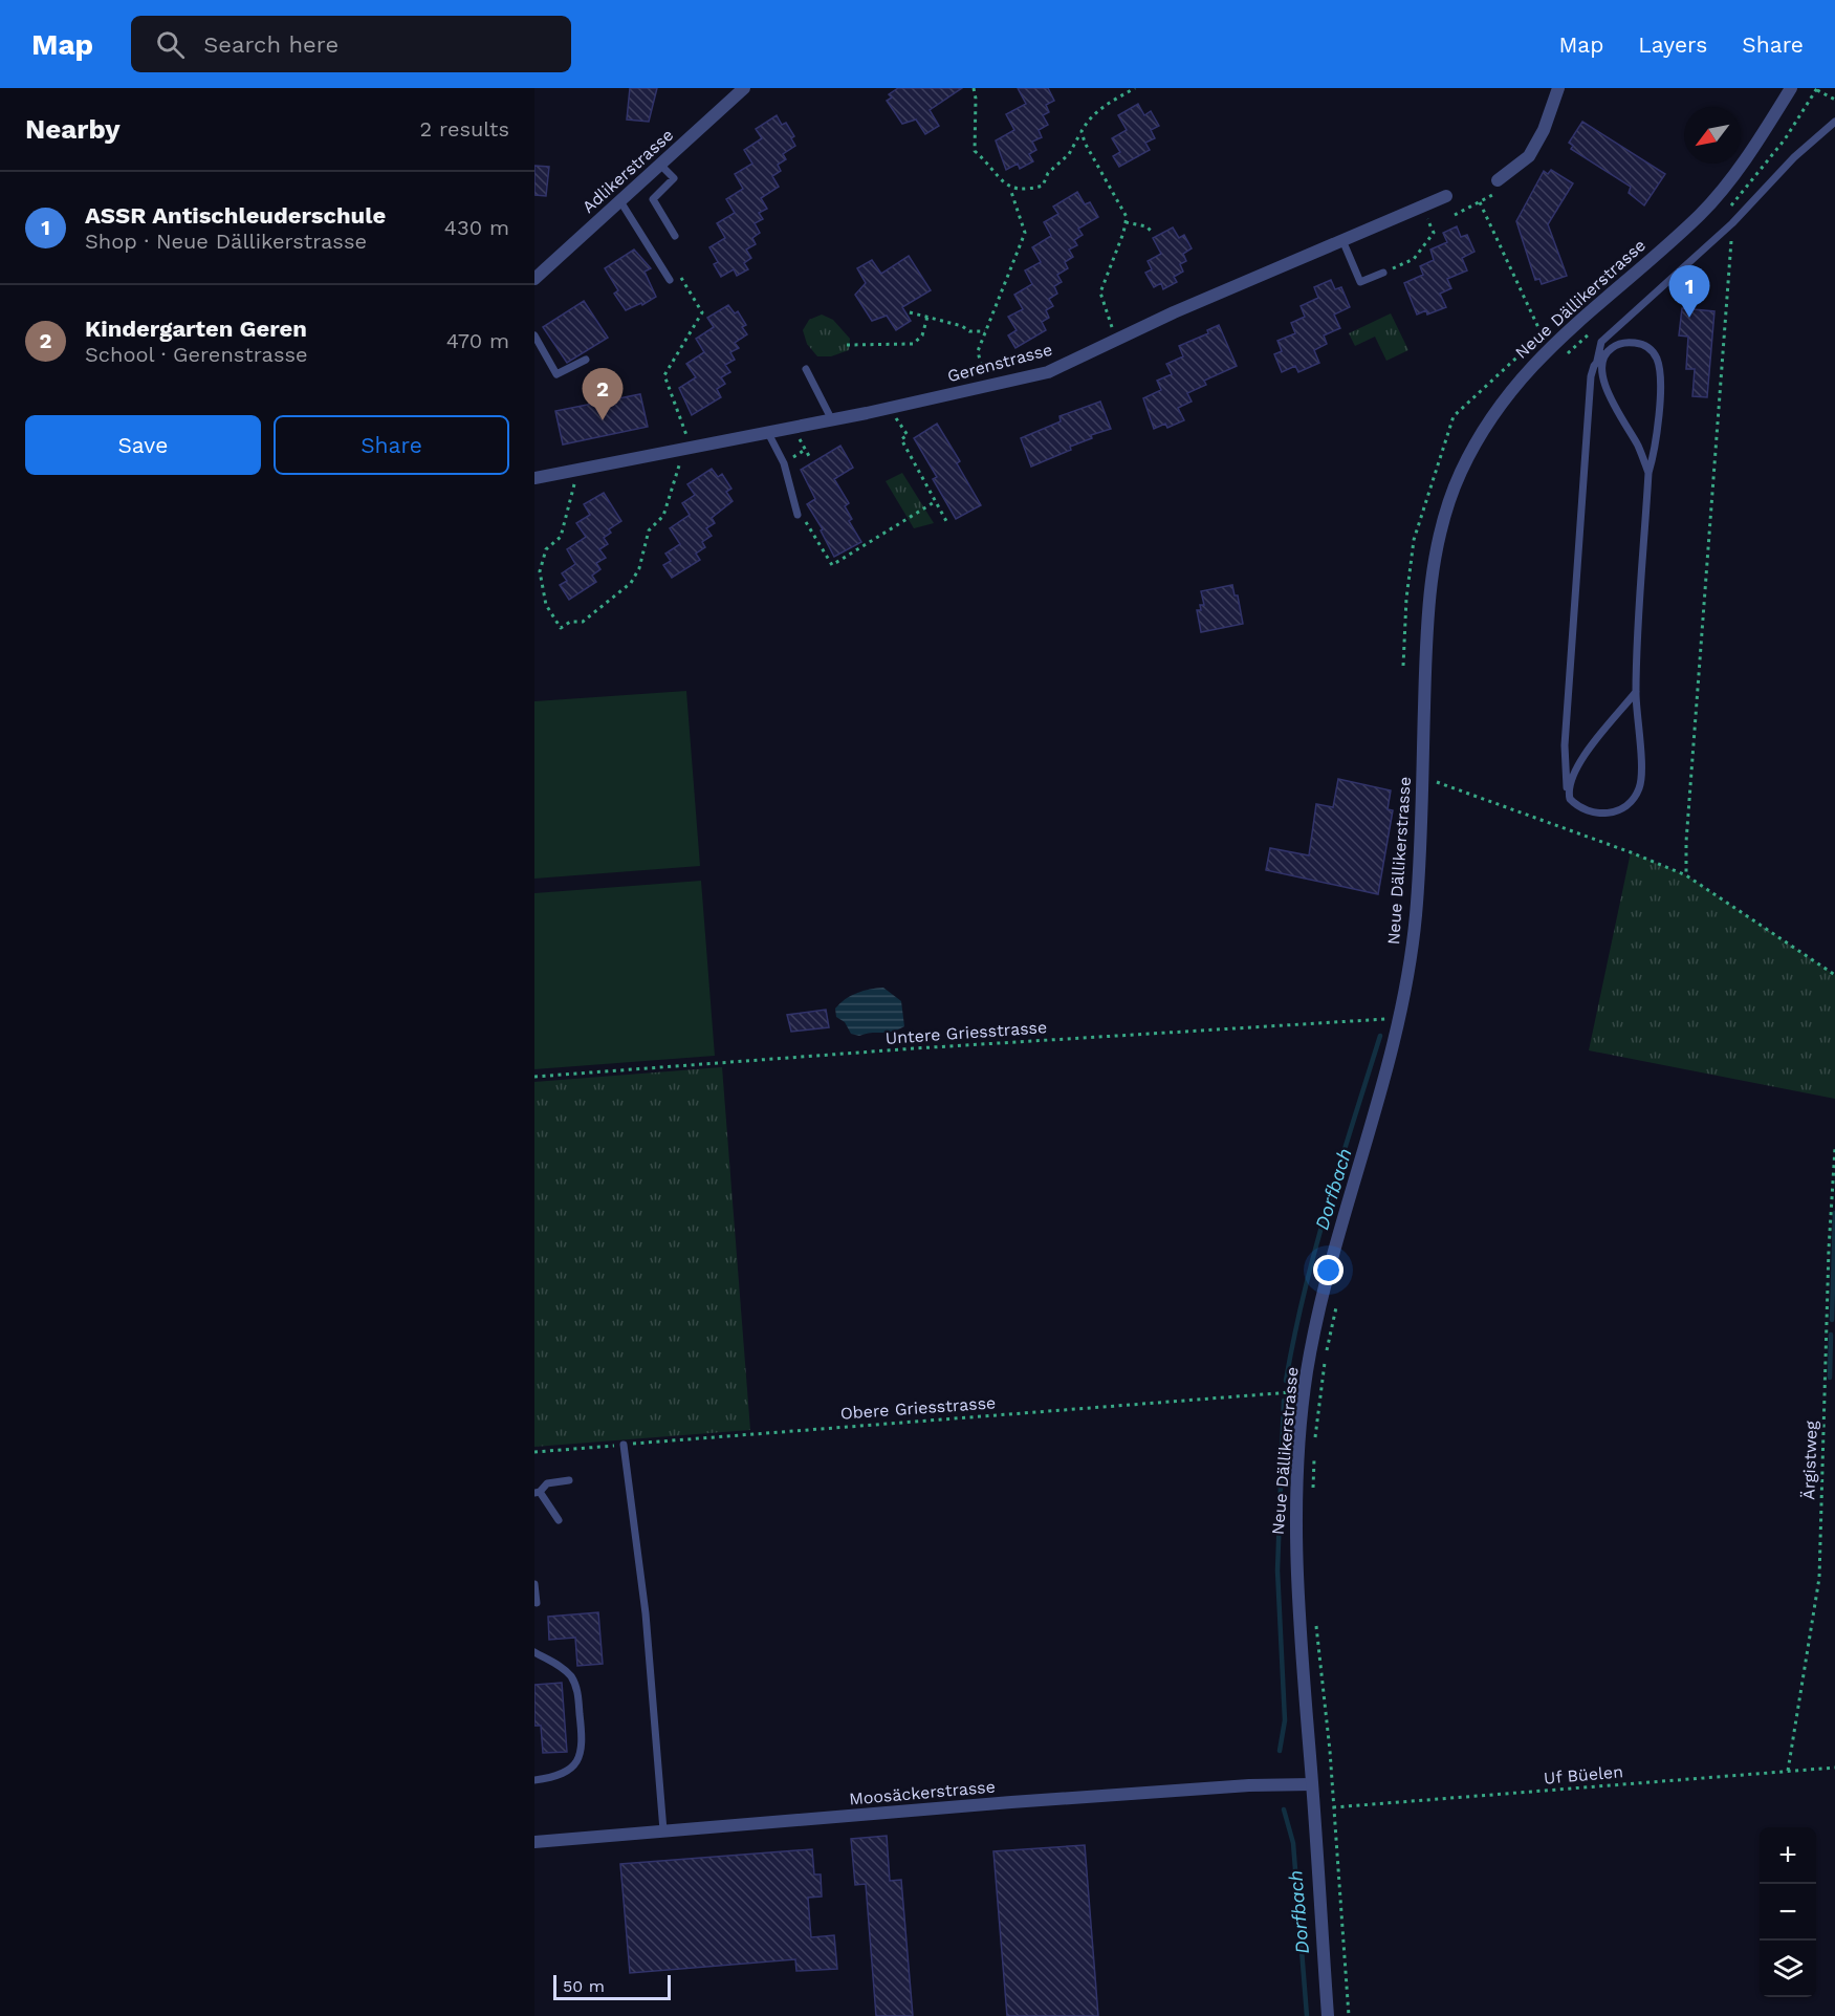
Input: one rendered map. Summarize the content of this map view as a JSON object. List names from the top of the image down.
{
  "streets": {
    "street": [
      "Adlikerstrasse",
      "Neue Dällikerstrasse",
      "Gerenstrasse",
      "Moosäckerstrasse"
    ],
    "path": [
      "Untere Griesstrasse",
      "Obere Griesstrasse",
      "Ärgistweg",
      "Uf Büelen"
    ]
  },
  "crossings": [
    ["Neue Dällikerstrasse", "Untere Griesstrasse"],
    ["Neue Dällikerstrasse", "Obere Griesstrasse"],
    ["Neue Dällikerstrasse", "Moosäckerstrasse"],
    ["Ärgistweg", "Uf Büelen"]
  ],
  "water": ["Dorfbach"],
  "scale_bar": "50 m",
  "north": "bottom left",
  "page": {
    "header": "Map",
    "search": "Search here",
    "nav": ["Map", "Layers", "Share"],
    "heading": ["Nearby", "2 results"],
    "list": [
      {
        "mark": "1",
        "name": "ASSR Antischleuderschule",
        "note": "Shop · Neue Dällikerstrasse",
        "value": "430 m"
      },
      {
        "mark": "2",
        "name": "Kindergarten Geren",
        "note": "School · Gerenstrasse",
        "value": "470 m"
      }
    ],
    "pins": ["1", "2"],
    "buttons": ["Save", "Share"],
    "map_buttons": ["+", "−"],
    "scale": "50 m"
  }
}
